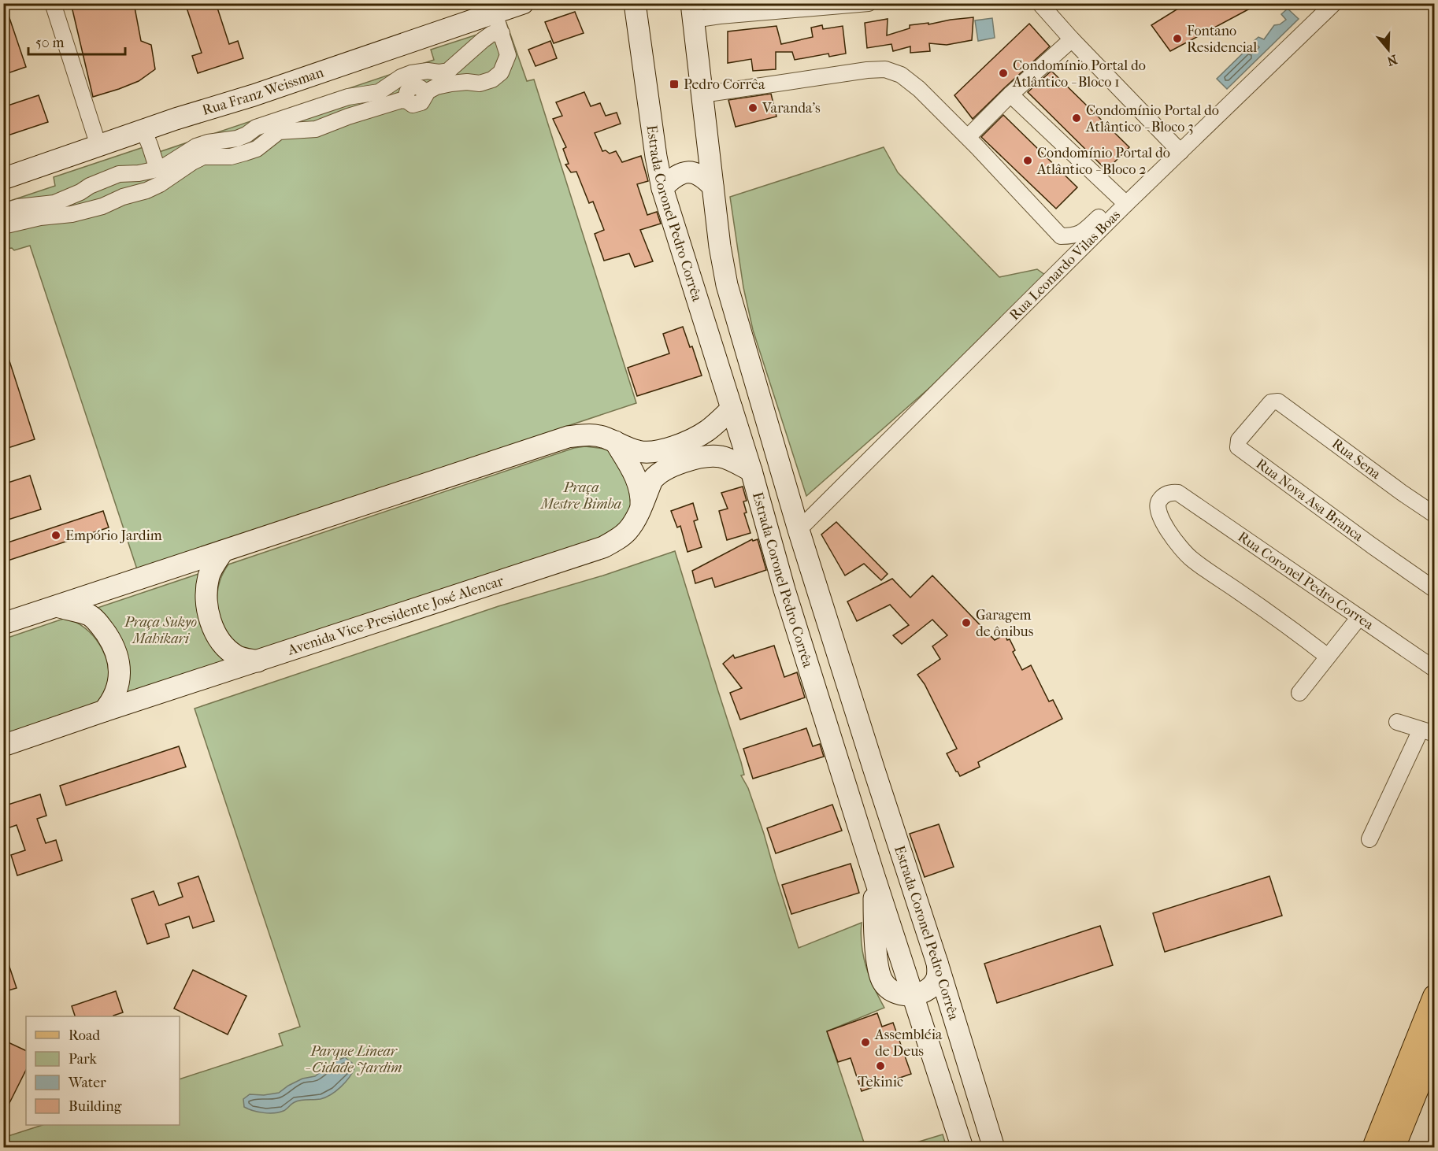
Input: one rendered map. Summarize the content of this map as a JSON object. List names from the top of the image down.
{
  "streets": {
    "street": [
      "Rua Franz Weissman",
      "Estrada Coronel Pedro Corrêa",
      "Rua Leonardo Vilas Boas",
      "Rua Sena",
      "Rua Nova Asa Branca",
      "Rua Coronel Pedro Correa",
      "Avenida Vice-Presidente José Alencar"
    ]
  },
  "crossings": [
    ["Estrada Coronel Pedro Corrêa", "Rua Leonardo Vilas Boas"],
    ["Estrada Coronel Pedro Corrêa", "Avenida Vice-Presidente José Alencar"],
    ["Rua Sena", "Rua Nova Asa Branca"]
  ],
  "parks": ["Praça Mestre Bimba", "Praça Sukyo Mahikari", "Parque Linear - Cidade Jardim"],
  "places": {
    "other": [
      "Fontano Residencial",
      "Condomínio Portal do Atlântico - Bloco 1",
      "Varanda's",
      "Condomínio Portal do Atlântico - Bloco 3",
      "Condomínio Portal do Atlântico - Bloco 2",
      "Empório Jardim",
      "Garagem de ônibus",
      "Assembléia de Deus",
      "Tekinic"
    ],
    "transit": ["Pedro Corrêa"]
  },
  "legend": [
    "Road",
    "Park",
    "Water",
    "Building"
  ],
  "scale_bar": "50 m",
  "north": "bottom"
}
